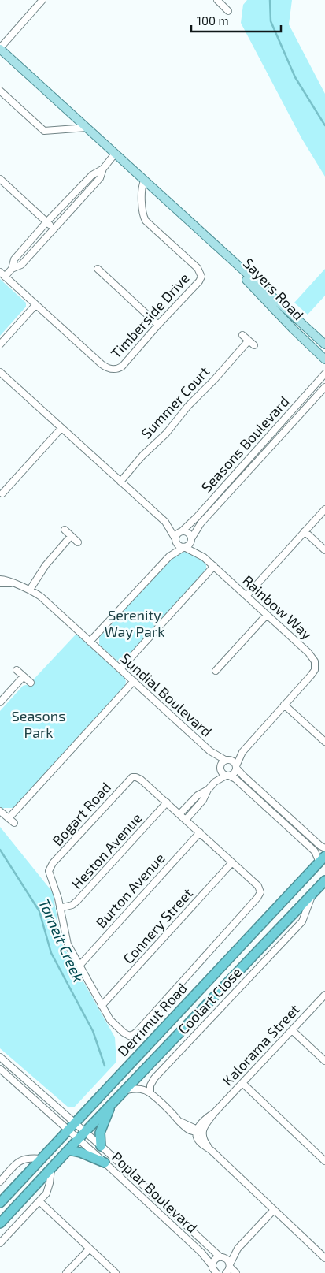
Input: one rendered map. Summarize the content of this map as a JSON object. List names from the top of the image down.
{
  "streets": {
    "highway": ["Derrimut Road"],
    "main road": ["Sayers Road"],
    "street": [
      "Timberside Drive",
      "Summer Court",
      "Seasons Boulevard",
      "Rainbow Way",
      "Sundial Boulevard",
      "Bogart Road",
      "Heston Avenue",
      "Burton Avenue",
      "Connery Street",
      "Coolart Close",
      "Kalorama Street",
      "Poplar Boulevard"
    ]
  },
  "crossings": [
    ["Sayers Road", "Timberside Drive"],
    ["Seasons Boulevard", "Rainbow Way"],
    ["Rainbow Way", "Sundial Boulevard"],
    ["Bogart Road", "Heston Avenue"],
    ["Coolart Close", "Derrimut Road"],
    ["Derrimut Road", "Poplar Boulevard"]
  ],
  "water": ["Tarneit Creek"],
  "parks": ["Serenity Way Park", "Seasons Park"],
  "scale_bar": "100 m"
}
